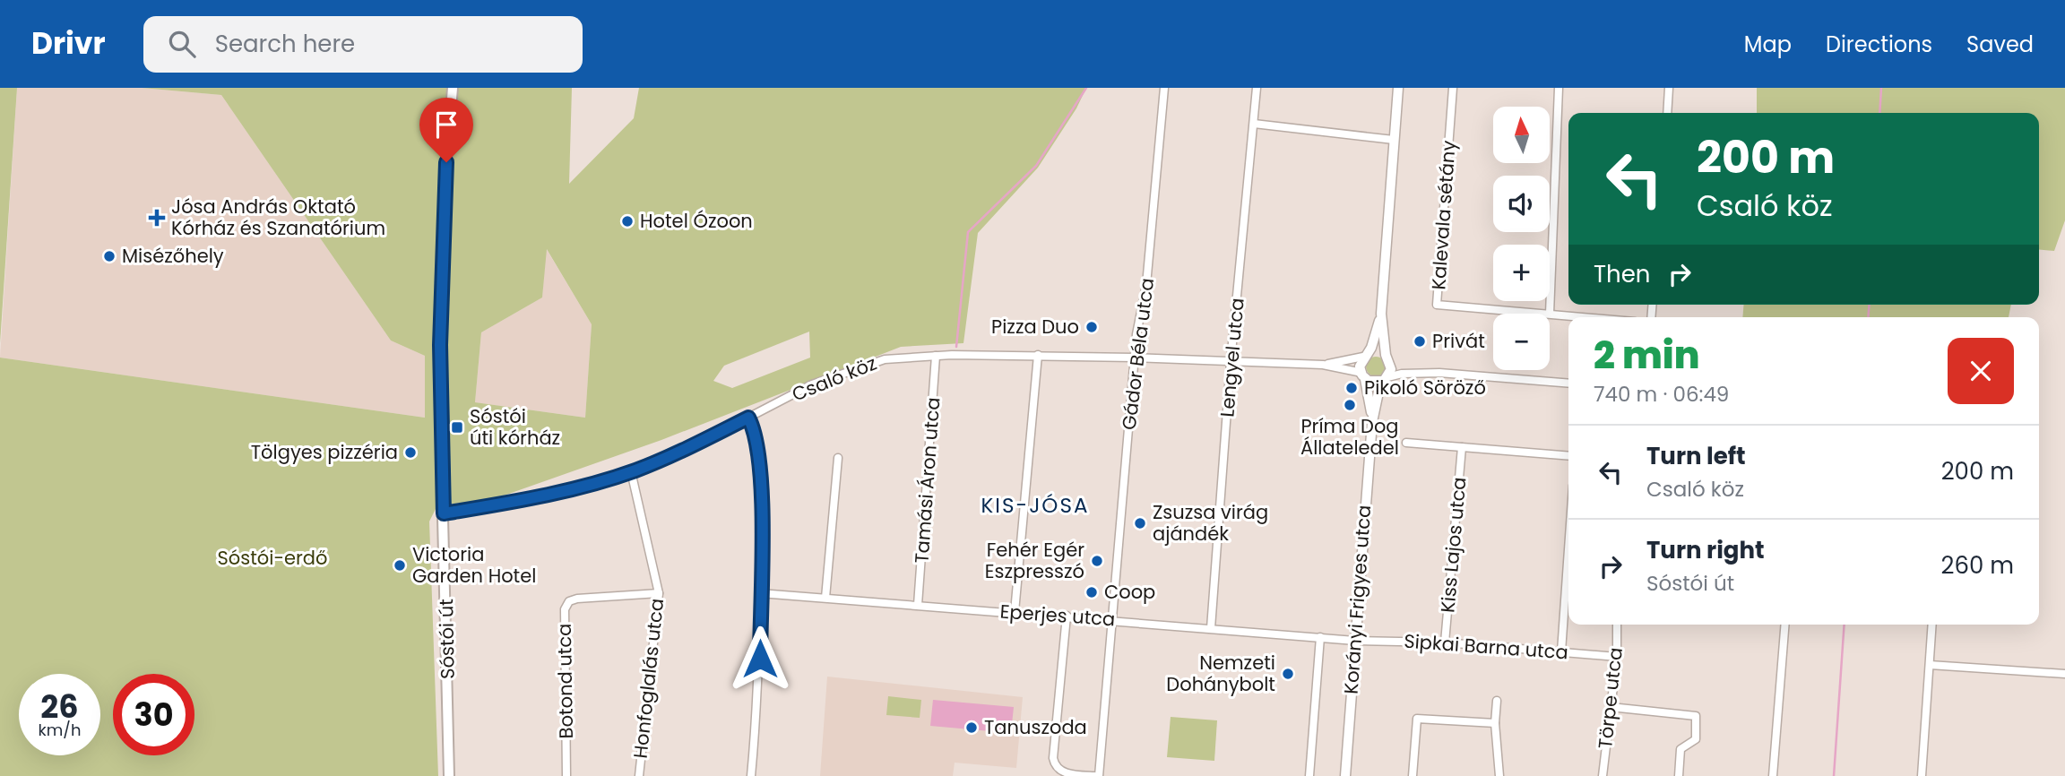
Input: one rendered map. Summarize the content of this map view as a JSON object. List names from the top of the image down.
{
  "streets": {
    "main road": ["Sóstói út"],
    "street": [
      "Kalevala sétány",
      "Gádor Béla utca",
      "Lengyel utca",
      "Csaló köz",
      "Tamási Áron utca",
      "Kiss Lajos utca",
      "Korányi Frigyes utca",
      "Eperjes utca",
      "Sipkai Barna utca",
      "Honfoglalás utca",
      "Botond utca",
      "Törpe utca"
    ]
  },
  "crossings": [
    ["Gádor Béla utca", "Csaló köz"],
    ["Gádor Béla utca", "Eperjes utca"],
    ["Lengyel utca", "Csaló köz"],
    ["Lengyel utca", "Eperjes utca"],
    ["Csaló köz", "Tamási Áron utca"],
    ["Csaló köz", "Korányi Frigyes utca"],
    ["Csaló köz", "Sóstói út"],
    ["Csaló köz", "Honfoglalás utca"],
    ["Tamási Áron utca", "Eperjes utca"],
    ["Kiss Lajos utca", "Sipkai Barna utca"],
    ["Korányi Frigyes utca", "Eperjes utca"],
    ["Korányi Frigyes utca", "Sipkai Barna utca"],
    ["Eperjes utca", "Sipkai Barna utca"],
    ["Sipkai Barna utca", "Törpe utca"],
    ["Honfoglalás utca", "Botond utca"]
  ],
  "districts": ["KIS-JÓSA"],
  "parks": ["Sóstói-erdő"],
  "places": {
    "health": ["Jósa András Oktató Kórház és Szanatórium"],
    "other": [
      "Hotel Ózoon",
      "Misézőhely",
      "Pizza Duo",
      "Privát",
      "Pikoló Söröző",
      "Príma Dog Állateledel",
      "Tölgyes pizzéria",
      "Zsuzsa virág ajándék",
      "Fehér Egér Eszpresszó",
      "Victoria Garden Hotel",
      "Coop",
      "Nemzeti Dohánybolt",
      "Tanuszoda"
    ],
    "transit": ["Sóstói úti kórház"]
  },
  "north": "top",
  "page": {
    "header": "Drivr",
    "search": "Search here",
    "nav": ["Map", "Directions", "Saved"],
    "map_buttons": ["+", "−"],
    "turn": ["200 m", "Csaló köz"],
    "then": "Then",
    "heading": ["2 min", "740 m · 06:49"],
    "list": [
      {
        "name": "Turn left",
        "note": "Csaló köz",
        "value": "200 m"
      },
      {
        "name": "Turn right",
        "note": "Sóstói út",
        "value": "260 m"
      }
    ],
    "speed": "26 km/h",
    "limit": "30"
  }
}
